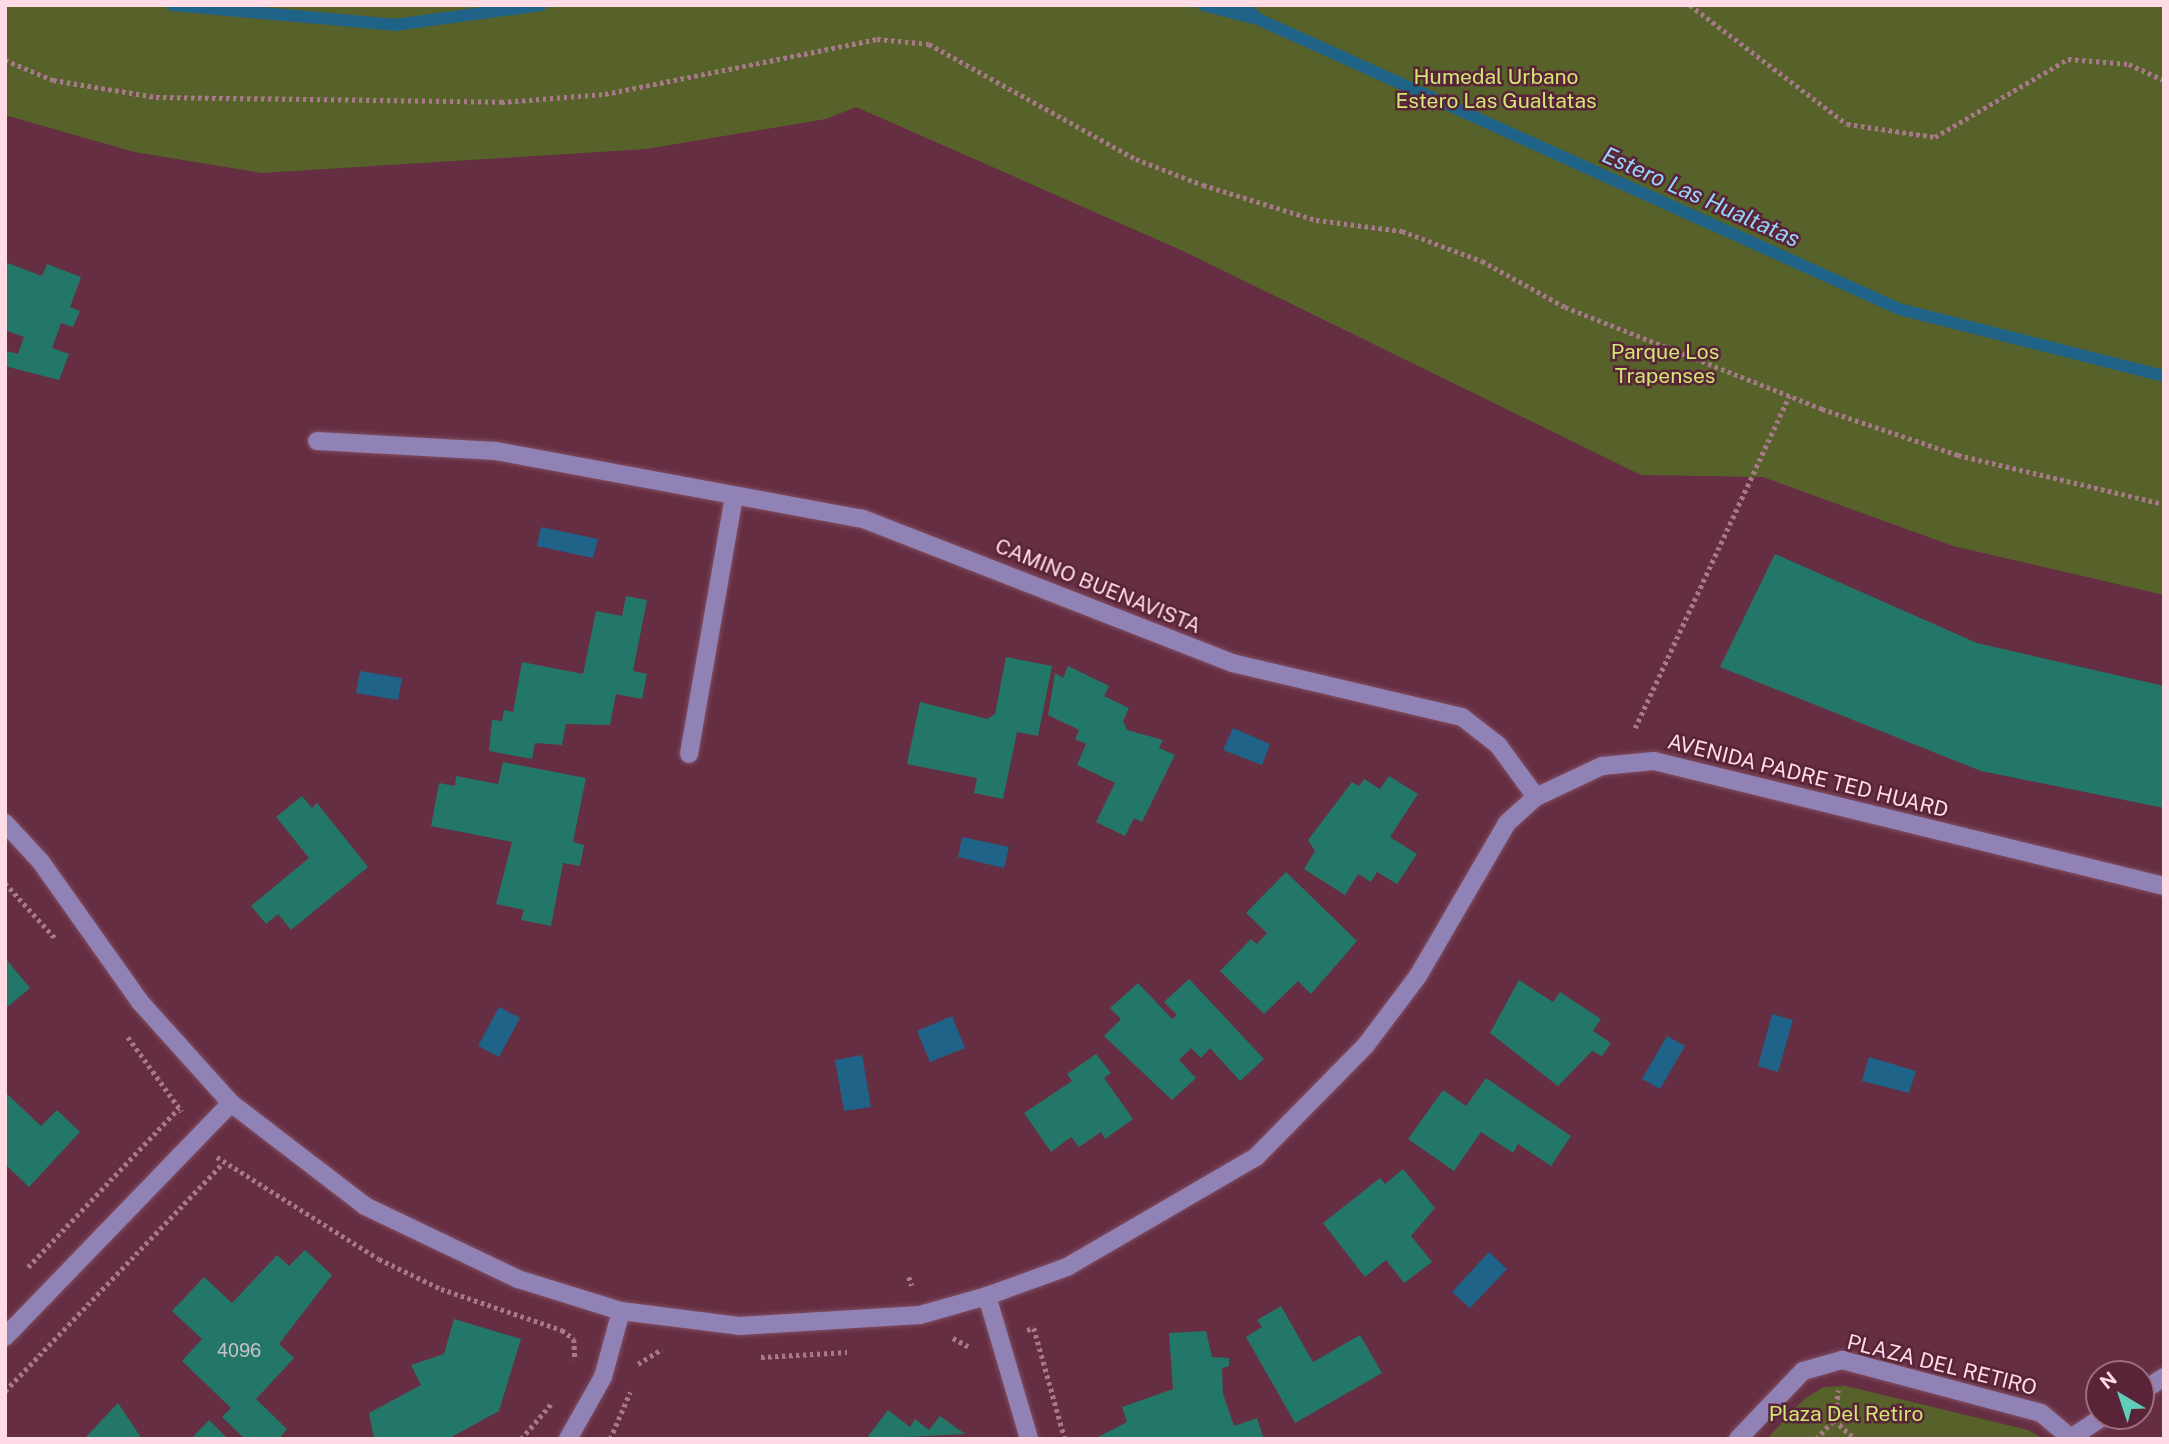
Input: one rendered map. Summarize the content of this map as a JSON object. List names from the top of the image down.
{
  "streets": {
    "street": ["CAMINO BUENAVISTA", "AVENIDA PADRE TED HUARD", "PLAZA DEL RETIRO"]
  },
  "crossings": [
    ["CAMINO BUENAVISTA", "AVENIDA PADRE TED HUARD"]
  ],
  "water": ["Estero Las Hualtatas"],
  "parks": ["Humedal Urbano Estero Las Gualtatas", "Parque Los Trapenses", "Plaza Del Retiro"],
  "house_numbers": ["4096"],
  "north": "top left"
}
